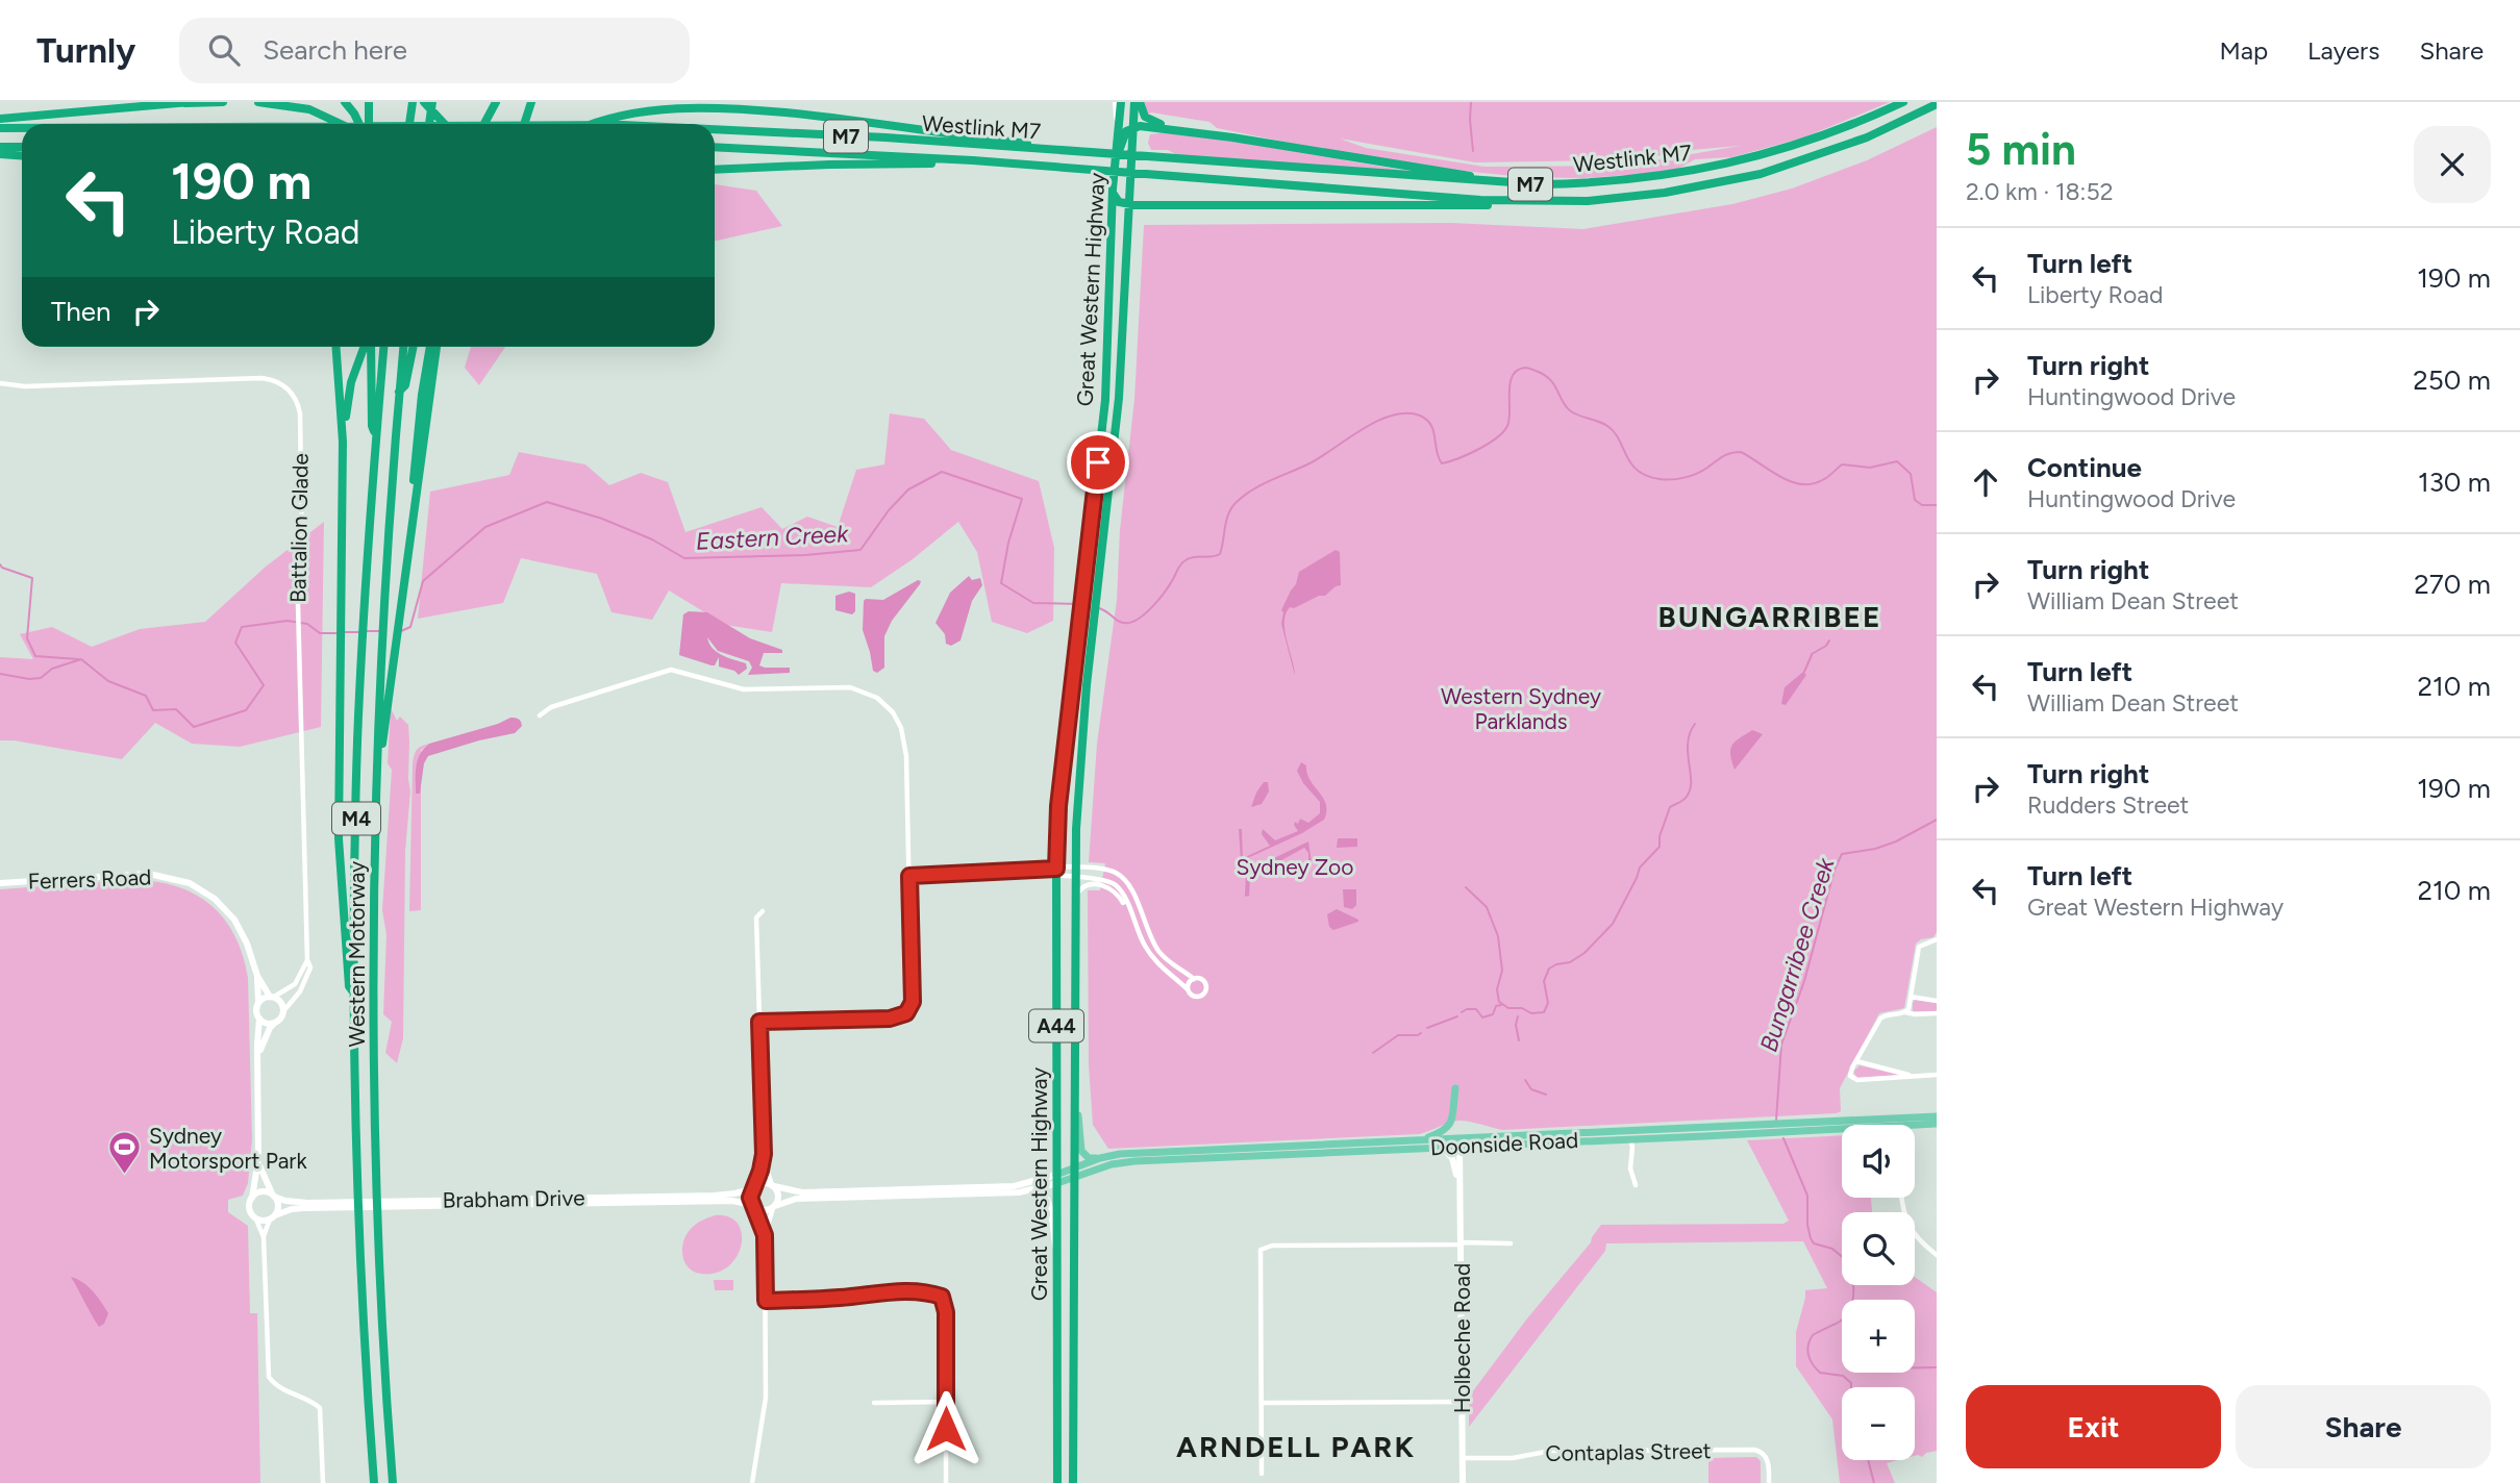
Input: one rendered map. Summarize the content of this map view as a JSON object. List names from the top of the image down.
{
  "streets": {
    "highway": [
      "Westlink M7",
      "M7",
      "Great Western Highway",
      "M4",
      "Western Motorway",
      "A44"
    ],
    "main road": [
      "Ferrers Road",
      "Doonside Road",
      "Brabham Drive",
      "Holbeche Road"
    ],
    "street": ["Battalion Glade", "Contaplas Street"]
  },
  "crossings": [
    ["Westlink M7", "M7"],
    ["M7", "Great Western Highway"],
    ["Great Western Highway", "Doonside Road"],
    ["Battalion Glade", "Ferrers Road"],
    ["Doonside Road", "Holbeche Road"],
    ["Holbeche Road", "Contaplas Street"]
  ],
  "districts": ["BUNGARRIBEE", "ARNDELL PARK"],
  "water": ["Eastern Creek", "Bungarribee Creek"],
  "parks": ["Western Sydney Parklands", "Sydney Zoo"],
  "places": {
    "sports": ["Sydney Motorsport Park"]
  },
  "page": {
    "header": "Turnly",
    "search": "Search here",
    "nav": ["Map", "Layers", "Share"],
    "heading": ["5 min", "2.0 km · 18:52"],
    "turn": ["190 m", "Liberty Road"],
    "list": [
      {
        "name": "Turn left",
        "note": "Liberty Road",
        "value": "190 m"
      },
      {
        "name": "Turn right",
        "note": "Huntingwood Drive",
        "value": "250 m"
      },
      {
        "name": "Continue",
        "note": "Huntingwood Drive",
        "value": "130 m"
      },
      {
        "name": "Turn right",
        "note": "William Dean Street",
        "value": "270 m"
      },
      {
        "name": "Turn left",
        "note": "William Dean Street",
        "value": "210 m"
      },
      {
        "name": "Turn right",
        "note": "Rudders Street",
        "value": "190 m"
      },
      {
        "name": "Turn left",
        "note": "Great Western Highway",
        "value": "210 m"
      }
    ],
    "then": "Then",
    "map_buttons": ["+", "−"],
    "buttons": ["Exit", "Share"]
  }
}
